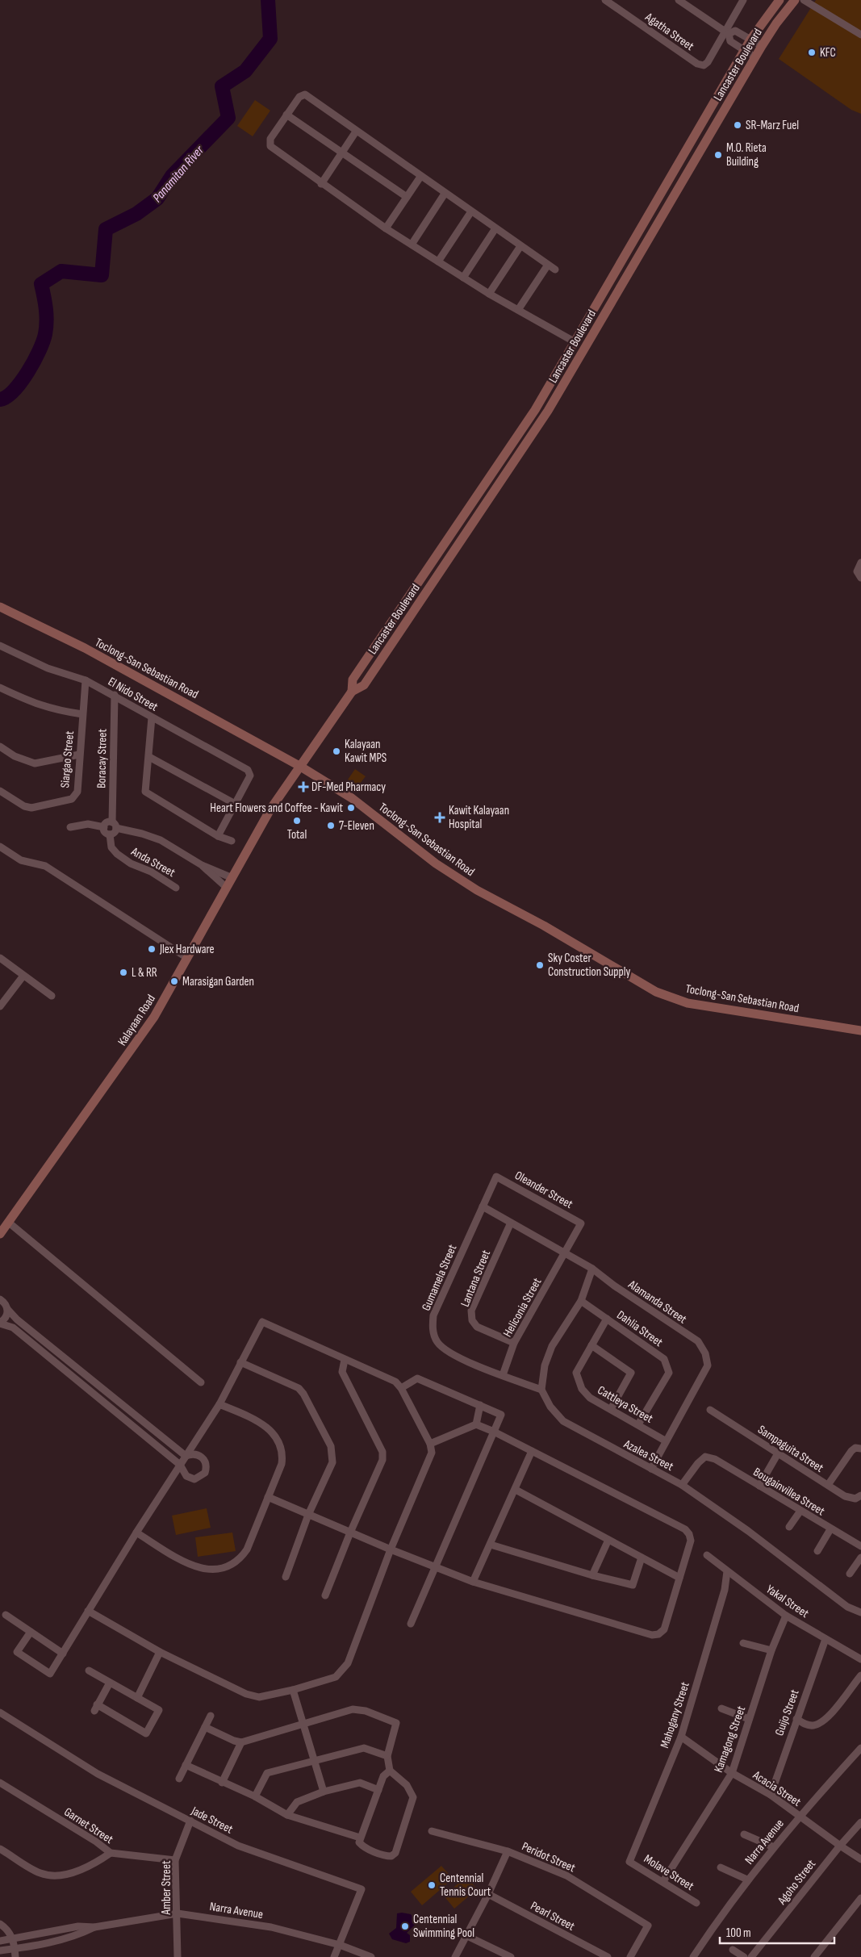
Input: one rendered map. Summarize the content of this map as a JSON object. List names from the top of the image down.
{
  "streets": {
    "main road": ["Lancaster Boulevard", "Toclong-San Sebastian Road", "Kalayaan Road"],
    "street": [
      "Agatha Street",
      "El Nido Street",
      "Boracay Street",
      "Siargao Street",
      "Anda Street",
      "Oleander Street",
      "Gumamela Street",
      "Lantana Street",
      "Alamanda Street",
      "Heliconia Street",
      "Dahlia Street",
      "Cattleya Street",
      "Sampaguita Street",
      "Azalea Street",
      "Bougainvillea Street",
      "Yakal Street",
      "Guijo Street",
      "Mahogany Street",
      "Kamagong Street",
      "Acacia Street",
      "Jade Street",
      "Garnet Street",
      "Narra Avenue",
      "Peridot Street",
      "Molave Street",
      "Agoho Street",
      "Amber Street",
      "Pearl Street"
    ]
  },
  "crossings": [
    ["Lancaster Boulevard", "Toclong-San Sebastian Road"],
    ["Lancaster Boulevard", "Kalayaan Road"],
    ["Toclong-San Sebastian Road", "Kalayaan Road"],
    ["El Nido Street", "Boracay Street"],
    ["El Nido Street", "Siargao Street"],
    ["Oleander Street", "Gumamela Street"],
    ["Oleander Street", "Alamanda Street"],
    ["Oleander Street", "Heliconia Street"],
    ["Gumamela Street", "Alamanda Street"],
    ["Gumamela Street", "Heliconia Street"],
    ["Gumamela Street", "Azalea Street"],
    ["Lantana Street", "Alamanda Street"],
    ["Lantana Street", "Heliconia Street"],
    ["Alamanda Street", "Heliconia Street"],
    ["Alamanda Street", "Cattleya Street"],
    ["Alamanda Street", "Azalea Street"],
    ["Dahlia Street", "Cattleya Street"],
    ["Azalea Street", "Bougainvillea Street"],
    ["Yakal Street", "Guijo Street"],
    ["Yakal Street", "Mahogany Street"],
    ["Yakal Street", "Kamagong Street"],
    ["Guijo Street", "Acacia Street"],
    ["Mahogany Street", "Acacia Street"],
    ["Mahogany Street", "Molave Street"],
    ["Kamagong Street", "Acacia Street"],
    ["Kamagong Street", "Molave Street"],
    ["Acacia Street", "Narra Avenue"],
    ["Acacia Street", "Agoho Street"],
    ["Jade Street", "Narra Avenue"],
    ["Jade Street", "Amber Street"],
    ["Garnet Street", "Amber Street"],
    ["Narra Avenue", "Amber Street"]
  ],
  "water": ["Panamitan River"],
  "places": {
    "other": [
      "KFC",
      "SR-Marz Fuel",
      "M.O. Rieta Building",
      "Kalayaan Kawit MPS",
      "Heart Flowers and Coffee - Kawit",
      "Total",
      "7-Eleven",
      "Jlex Hardware",
      "Sky Coster Construction Supply",
      "L & RR",
      "Marasigan Garden",
      "Centennial Tennis Court",
      "Centennial Swimming Pool"
    ],
    "health": ["DF-Med Pharmacy", "Kawit Kalayaan Hospital"]
  },
  "scale_bar": "100 m"
}
